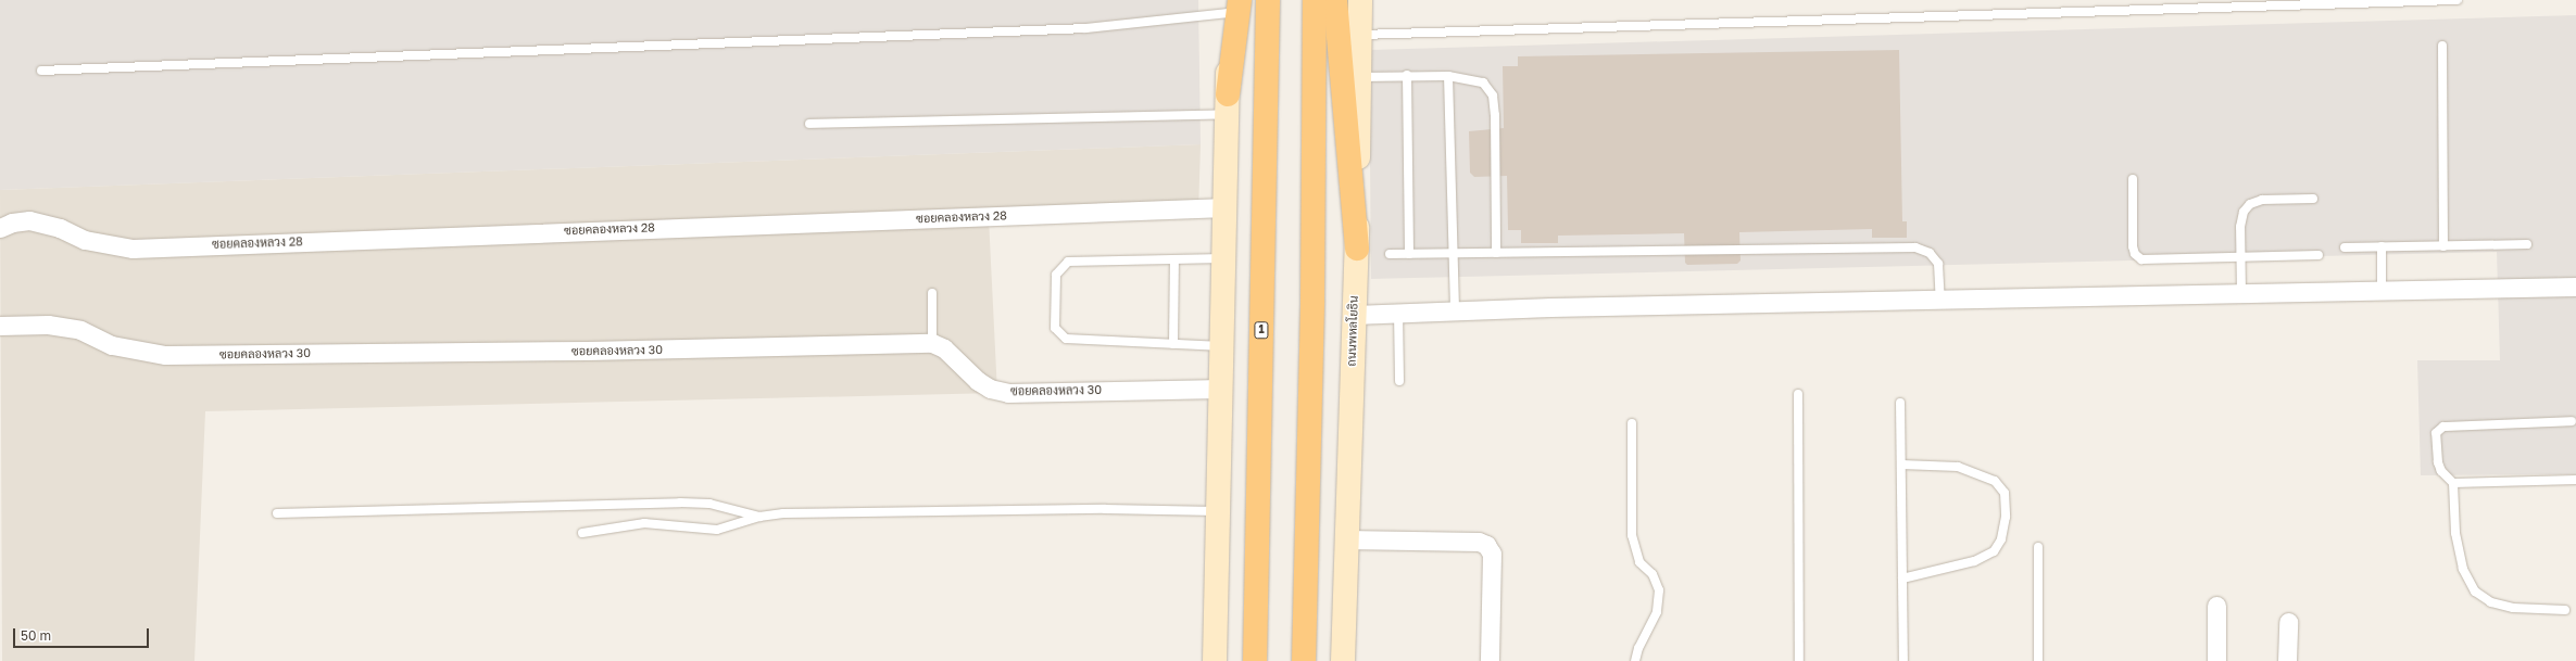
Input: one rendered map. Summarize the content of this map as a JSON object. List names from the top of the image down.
{
  "streets": {
    "highway": ["1"],
    "main road": ["ถนนพหลโยธิน"],
    "street": ["ซอยคลองหลวง 28", "ซอยคลองหลวง 30"]
  },
  "scale_bar": "50 m"
}
